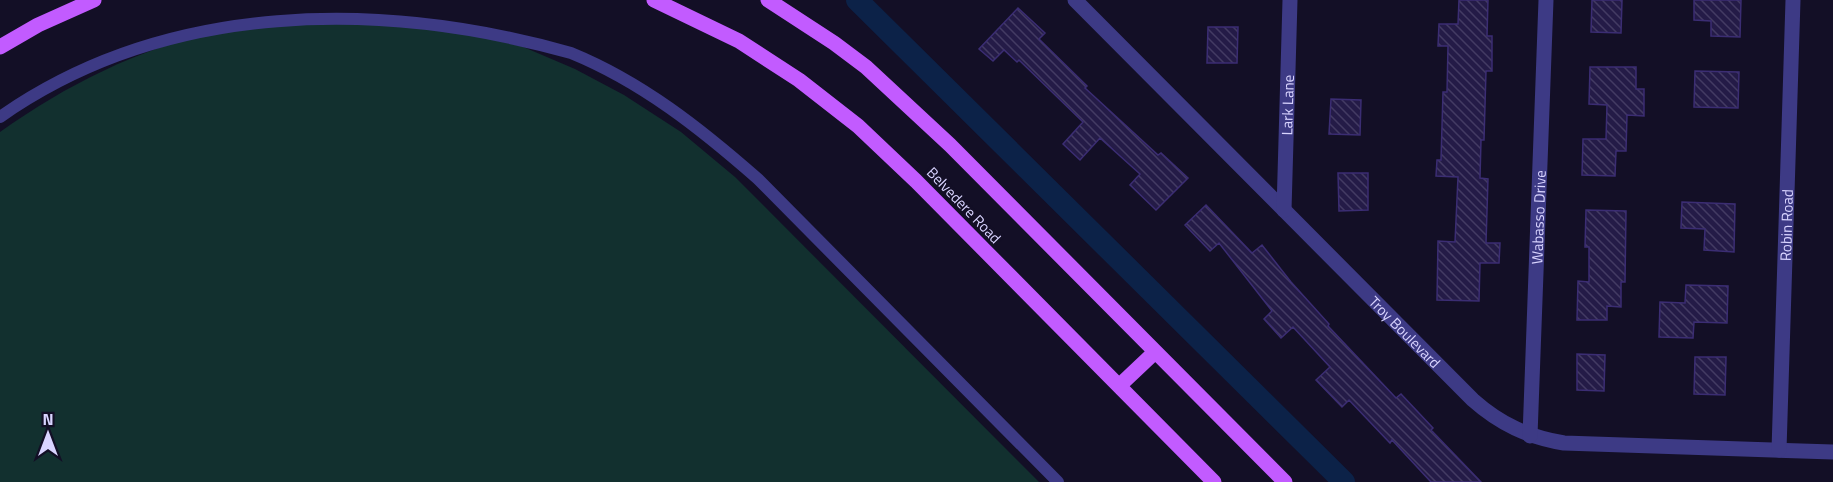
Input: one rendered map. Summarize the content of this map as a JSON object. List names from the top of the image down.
{
  "streets": {
    "main road": ["Belvedere Road"],
    "street": [
      "Lark Lane",
      "Wabasso Drive",
      "Robin Road",
      "Troy Boulevard"
    ]
  },
  "crossings": [
    ["Lark Lane", "Troy Boulevard"],
    ["Wabasso Drive", "Troy Boulevard"],
    ["Robin Road", "Troy Boulevard"]
  ],
  "north": "top"
}
